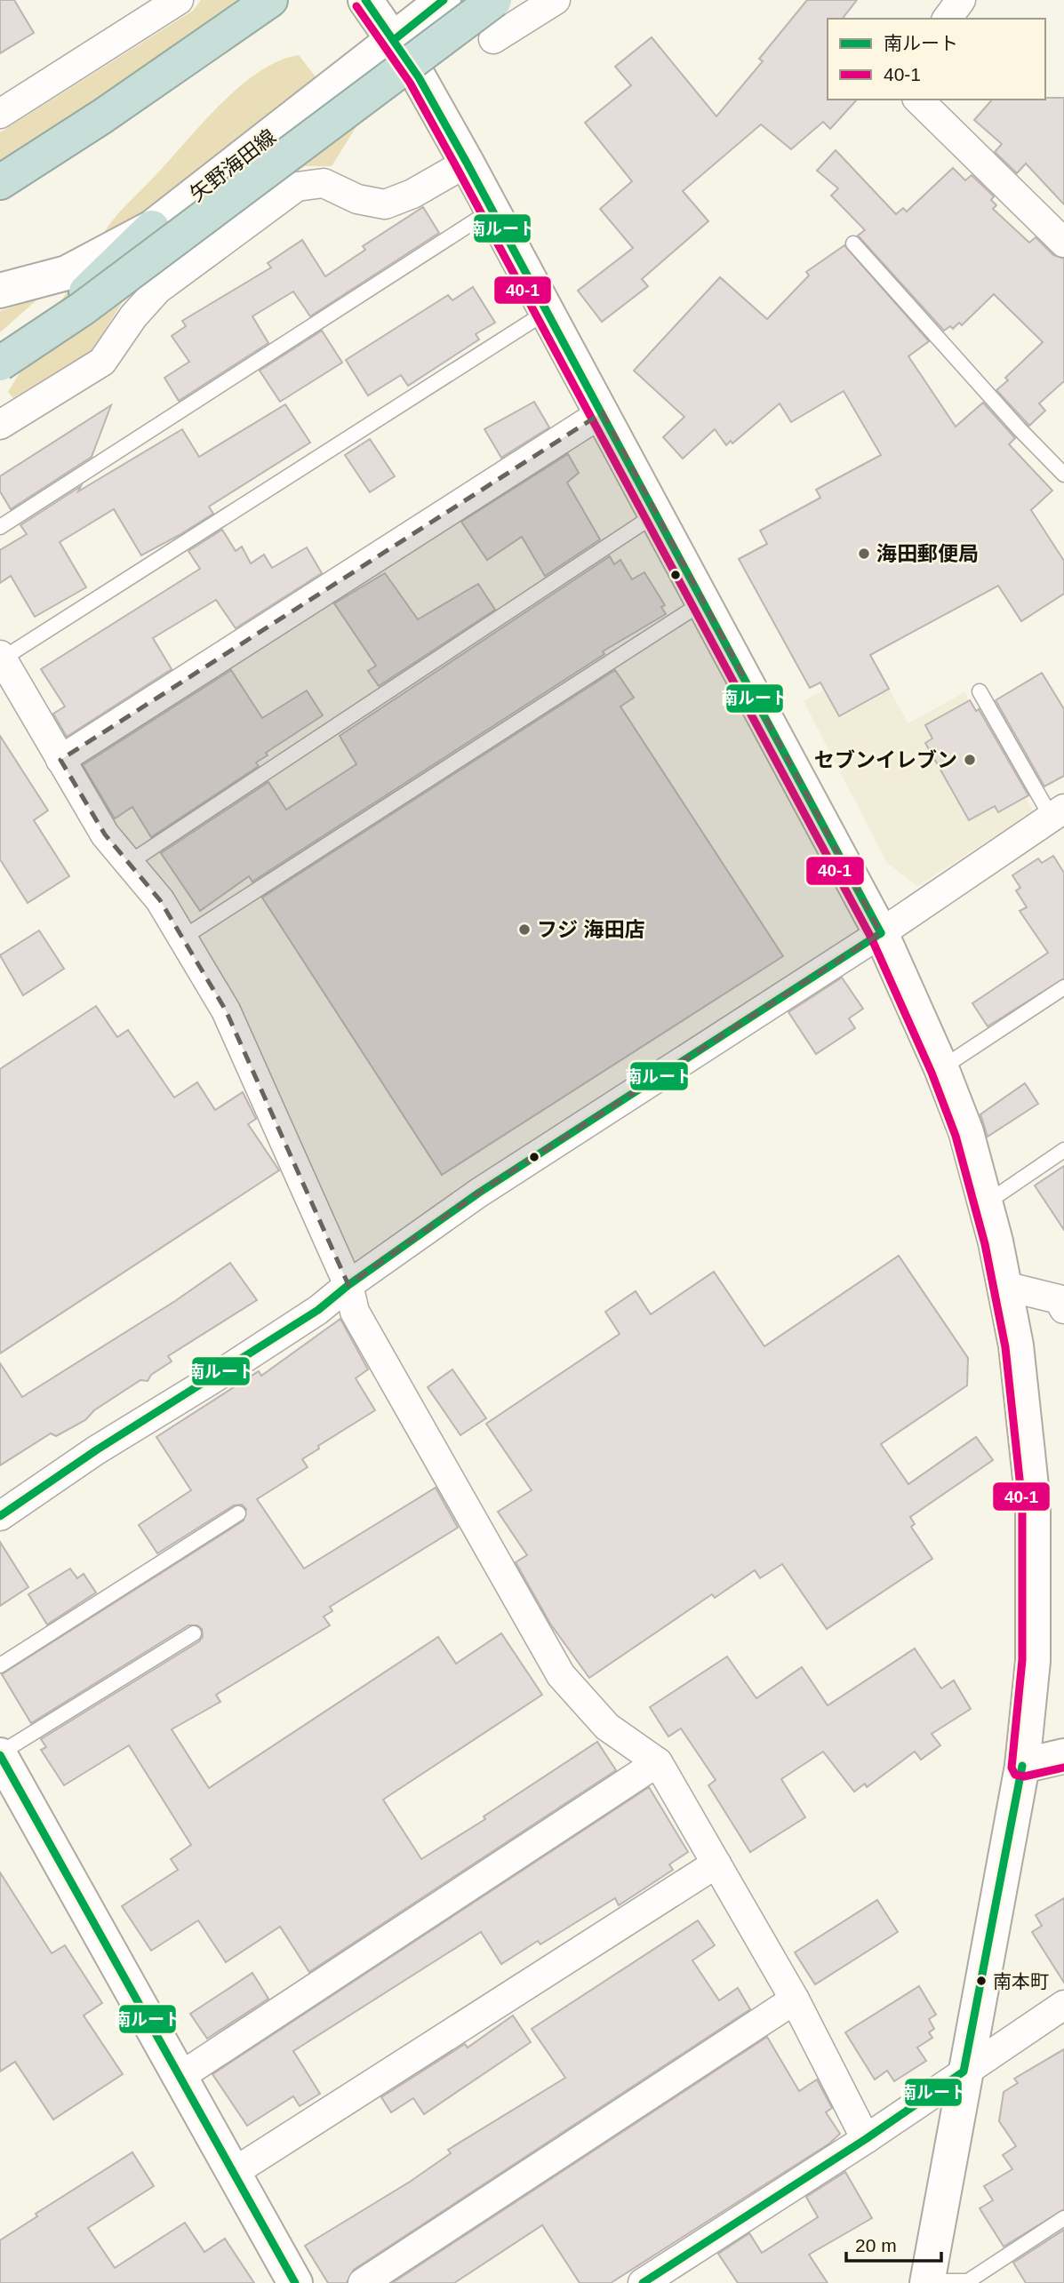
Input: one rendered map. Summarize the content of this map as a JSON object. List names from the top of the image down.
{
  "streets": {
    "street": ["矢野海田線"]
  },
  "places": [
    "海田郵便局",
    "セブンイレブン",
    "フジ 海田店",
    "南本町"
  ],
  "lines": ["transit line 南ルート", "transit line 40-1"],
  "legend": ["南ルート", "40-1"],
  "scale_bar": "20 m"
}
